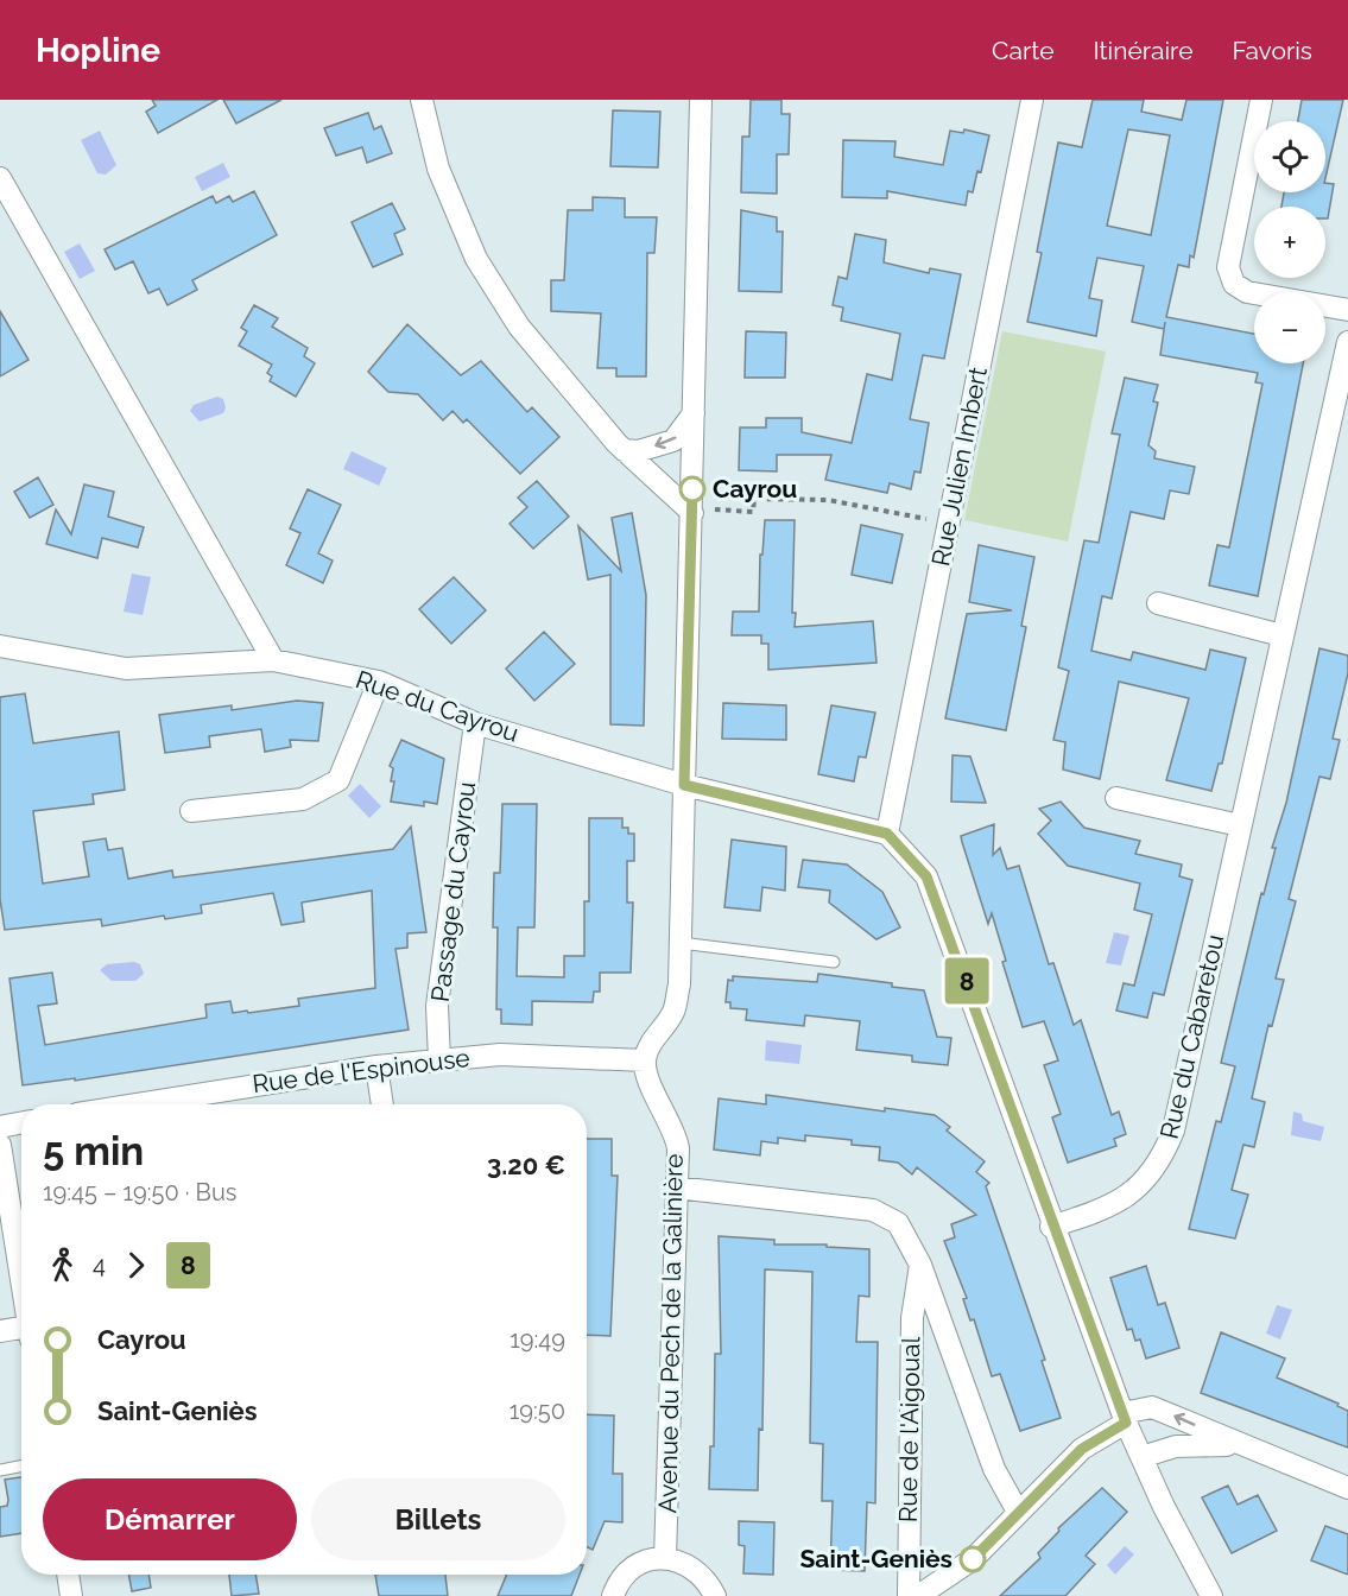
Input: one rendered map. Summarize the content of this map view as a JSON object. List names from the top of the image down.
{
  "streets": {
    "street": [
      "Rue Julien Imbert",
      "Rue du Cayrou",
      "Passage du Cayrou",
      "Rue du Cabaretou",
      "Rue de l'Espinouse",
      "Avenue du Pech de la Galinière",
      "Rue de l'Aigoual"
    ]
  },
  "crossings": [
    ["Rue Julien Imbert", "Rue du Cayrou"],
    ["Rue du Cayrou", "Passage du Cayrou"],
    ["Passage du Cayrou", "Rue de l'Espinouse"],
    ["Rue de l'Espinouse", "Avenue du Pech de la Galinière"],
    ["Avenue du Pech de la Galinière", "Rue de l'Aigoual"]
  ],
  "places": ["Cayrou", "Saint-Geniès"],
  "lines": ["bus line 8"],
  "page": {
    "header": "Hopline",
    "nav": ["Carte", "Itinéraire", "Favoris"],
    "on_map": "8",
    "map_buttons": ["+", "−"],
    "heading": ["5 min", "19:45 – 19:50 · Bus", "3.20 €"],
    "legs": ["4", "8"],
    "list": [
      {
        "name": "Cayrou",
        "value": "19:49"
      },
      {
        "name": "Saint-Geniès",
        "value": "19:50"
      }
    ],
    "buttons": ["Démarrer", "Billets"]
  }
}
